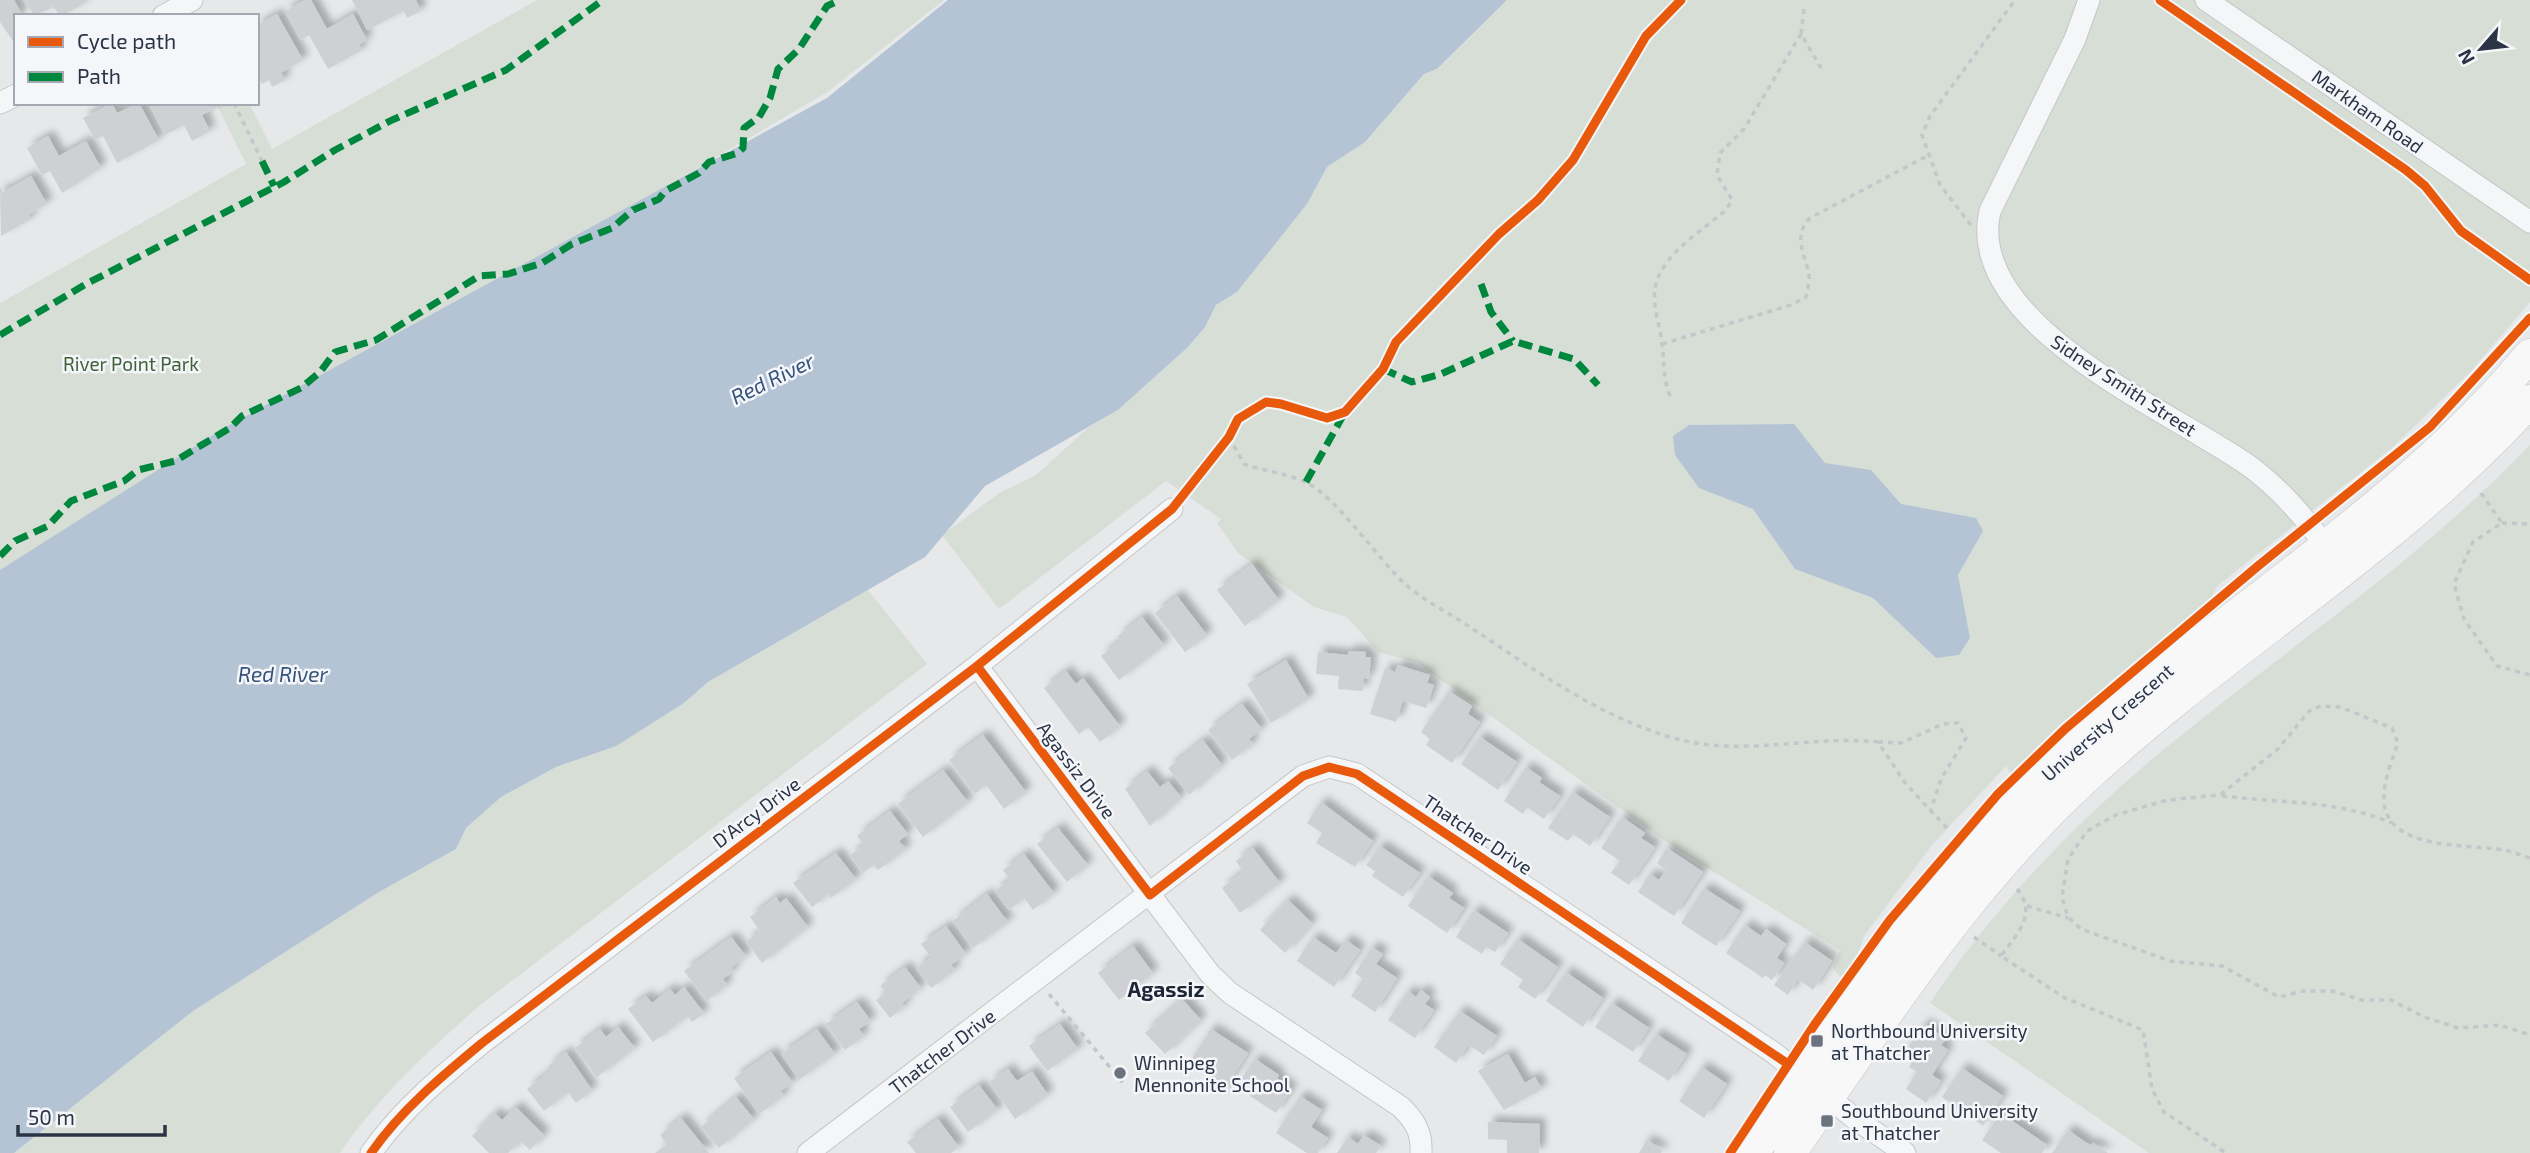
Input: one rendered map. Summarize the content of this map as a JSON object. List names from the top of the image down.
{
  "streets": {
    "main road": ["University Crescent"],
    "street": [
      "Markham Road",
      "Sidney Smith Street",
      "Agassiz Drive",
      "D'Arcy Drive",
      "Thatcher Drive"
    ]
  },
  "crossings": [
    ["Sidney Smith Street", "University Crescent"],
    ["University Crescent", "Thatcher Drive"],
    ["Agassiz Drive", "D'Arcy Drive"],
    ["Agassiz Drive", "Thatcher Drive"]
  ],
  "districts": ["Agassiz"],
  "water": ["Red River"],
  "parks": ["River Point Park"],
  "places": {
    "transit": ["Northbound University at Thatcher", "Southbound University at Thatcher"],
    "other": ["Winnipeg Mennonite School"]
  },
  "legend": ["Cycle path", "Path"],
  "scale_bar": "50 m",
  "north": "bottom left"
}
